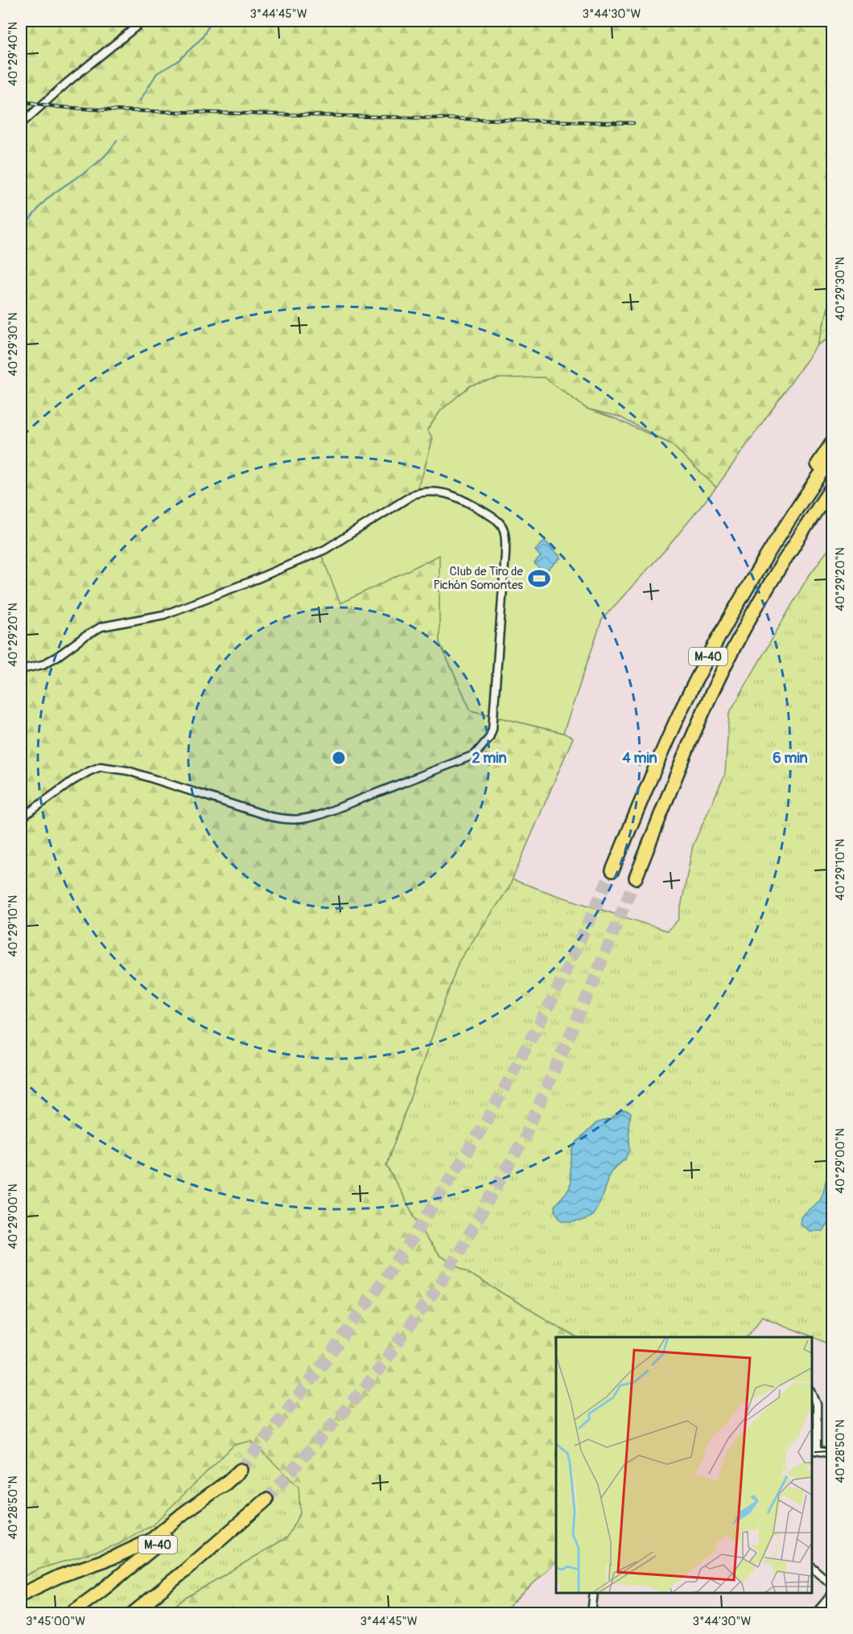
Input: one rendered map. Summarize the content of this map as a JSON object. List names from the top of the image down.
{
  "streets": {
    "highway": ["M-40"]
  },
  "places": {
    "sports": ["Club de Tiro de Pichón Somontes"]
  },
  "coordinates": [
    "3°44'45\"W",
    "3°44'30\"W",
    "40°29'40\"N",
    "40°29'30\"N",
    "40°29'20\"N",
    "40°29'10\"N",
    "40°29'00\"N",
    "40°28'50\"N",
    "3°45'00\"W"
  ],
  "rings": ["2 min", "4 min", "6 min"]
}
